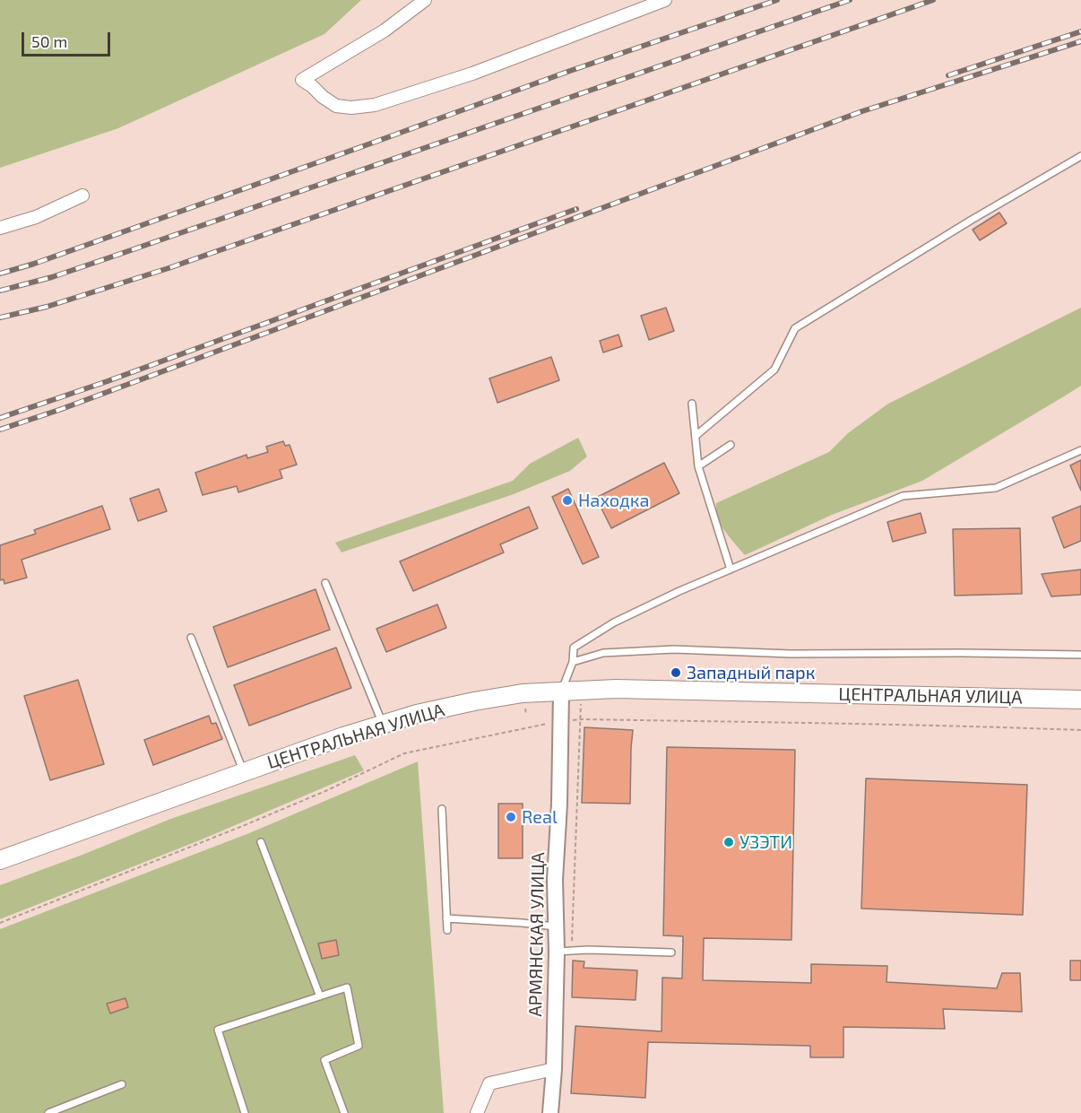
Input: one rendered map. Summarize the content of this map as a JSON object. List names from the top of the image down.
{
  "streets": {
    "main road": ["ЦЕНТРАЛЬНАЯ УЛИЦА"],
    "street": ["АРМЯНСКАЯ УЛИЦА"]
  },
  "crossings": [
    ["ЦЕНТРАЛЬНАЯ УЛИЦА", "АРМЯНСКАЯ УЛИЦА"]
  ],
  "places": [
    "Находка",
    "Западный парк",
    "Real",
    "УЗЭТИ"
  ],
  "scale_bar": "50 m"
}
